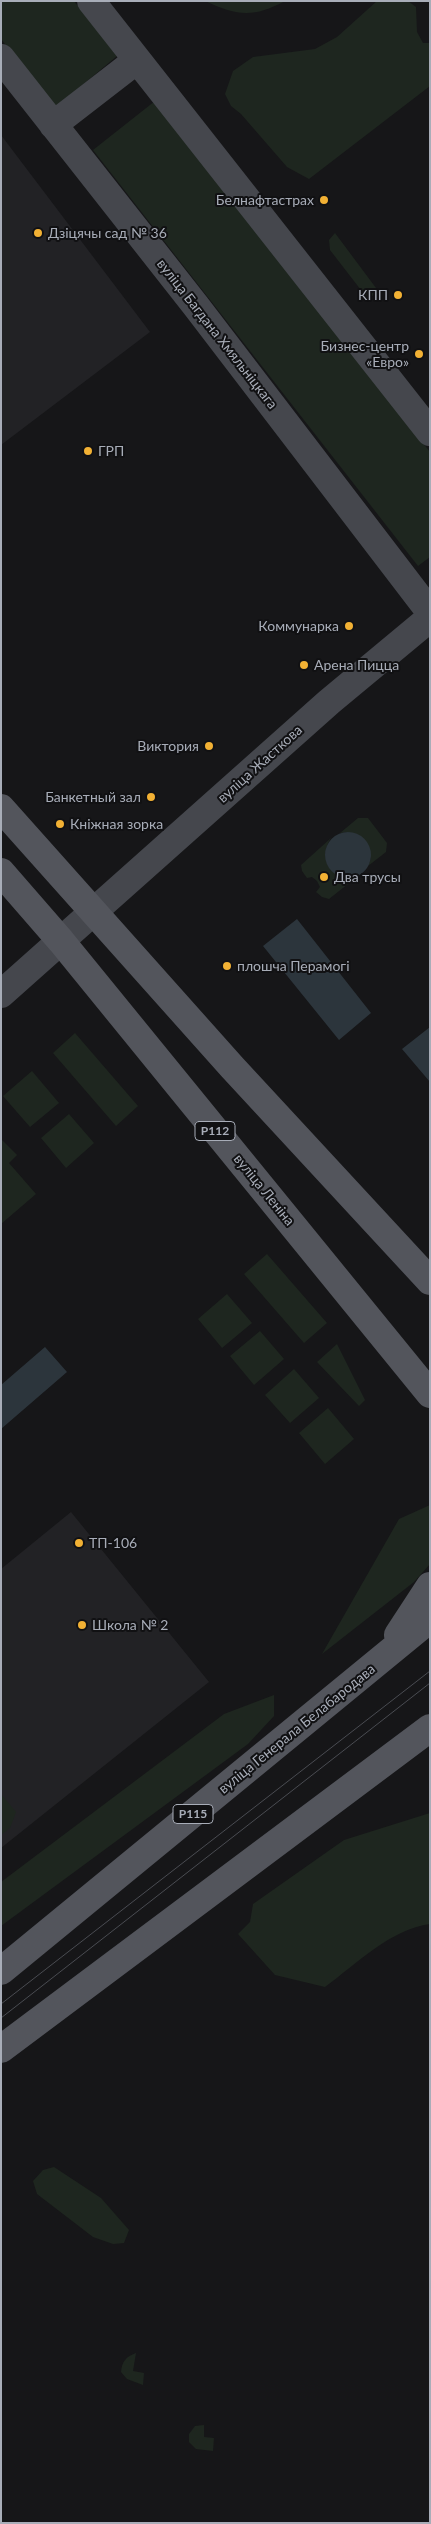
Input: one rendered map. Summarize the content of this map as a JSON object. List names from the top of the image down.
{
  "streets": {
    "main road": [
      "Р112",
      "вуліца Леніна",
      "вуліца Генерала Белабародава",
      "Р115"
    ],
    "street": ["вуліца Багдана Хмяльніцкага", "вуліца Жасткова"]
  },
  "crossings": [
    ["вуліца Жасткова", "вуліца Леніна"]
  ],
  "places": [
    "Белнафтастрах",
    "Дзіцячы сад № 36",
    "КПП",
    "Бизнес-центр «Евро»",
    "ГРП",
    "Коммунарка",
    "Арена Пицца",
    "Виктория",
    "Банкетный зал",
    "Кніжная зорка",
    "Два трусы",
    "плошча Перамогі",
    "ТП-106",
    "Школа № 2"
  ]
}
